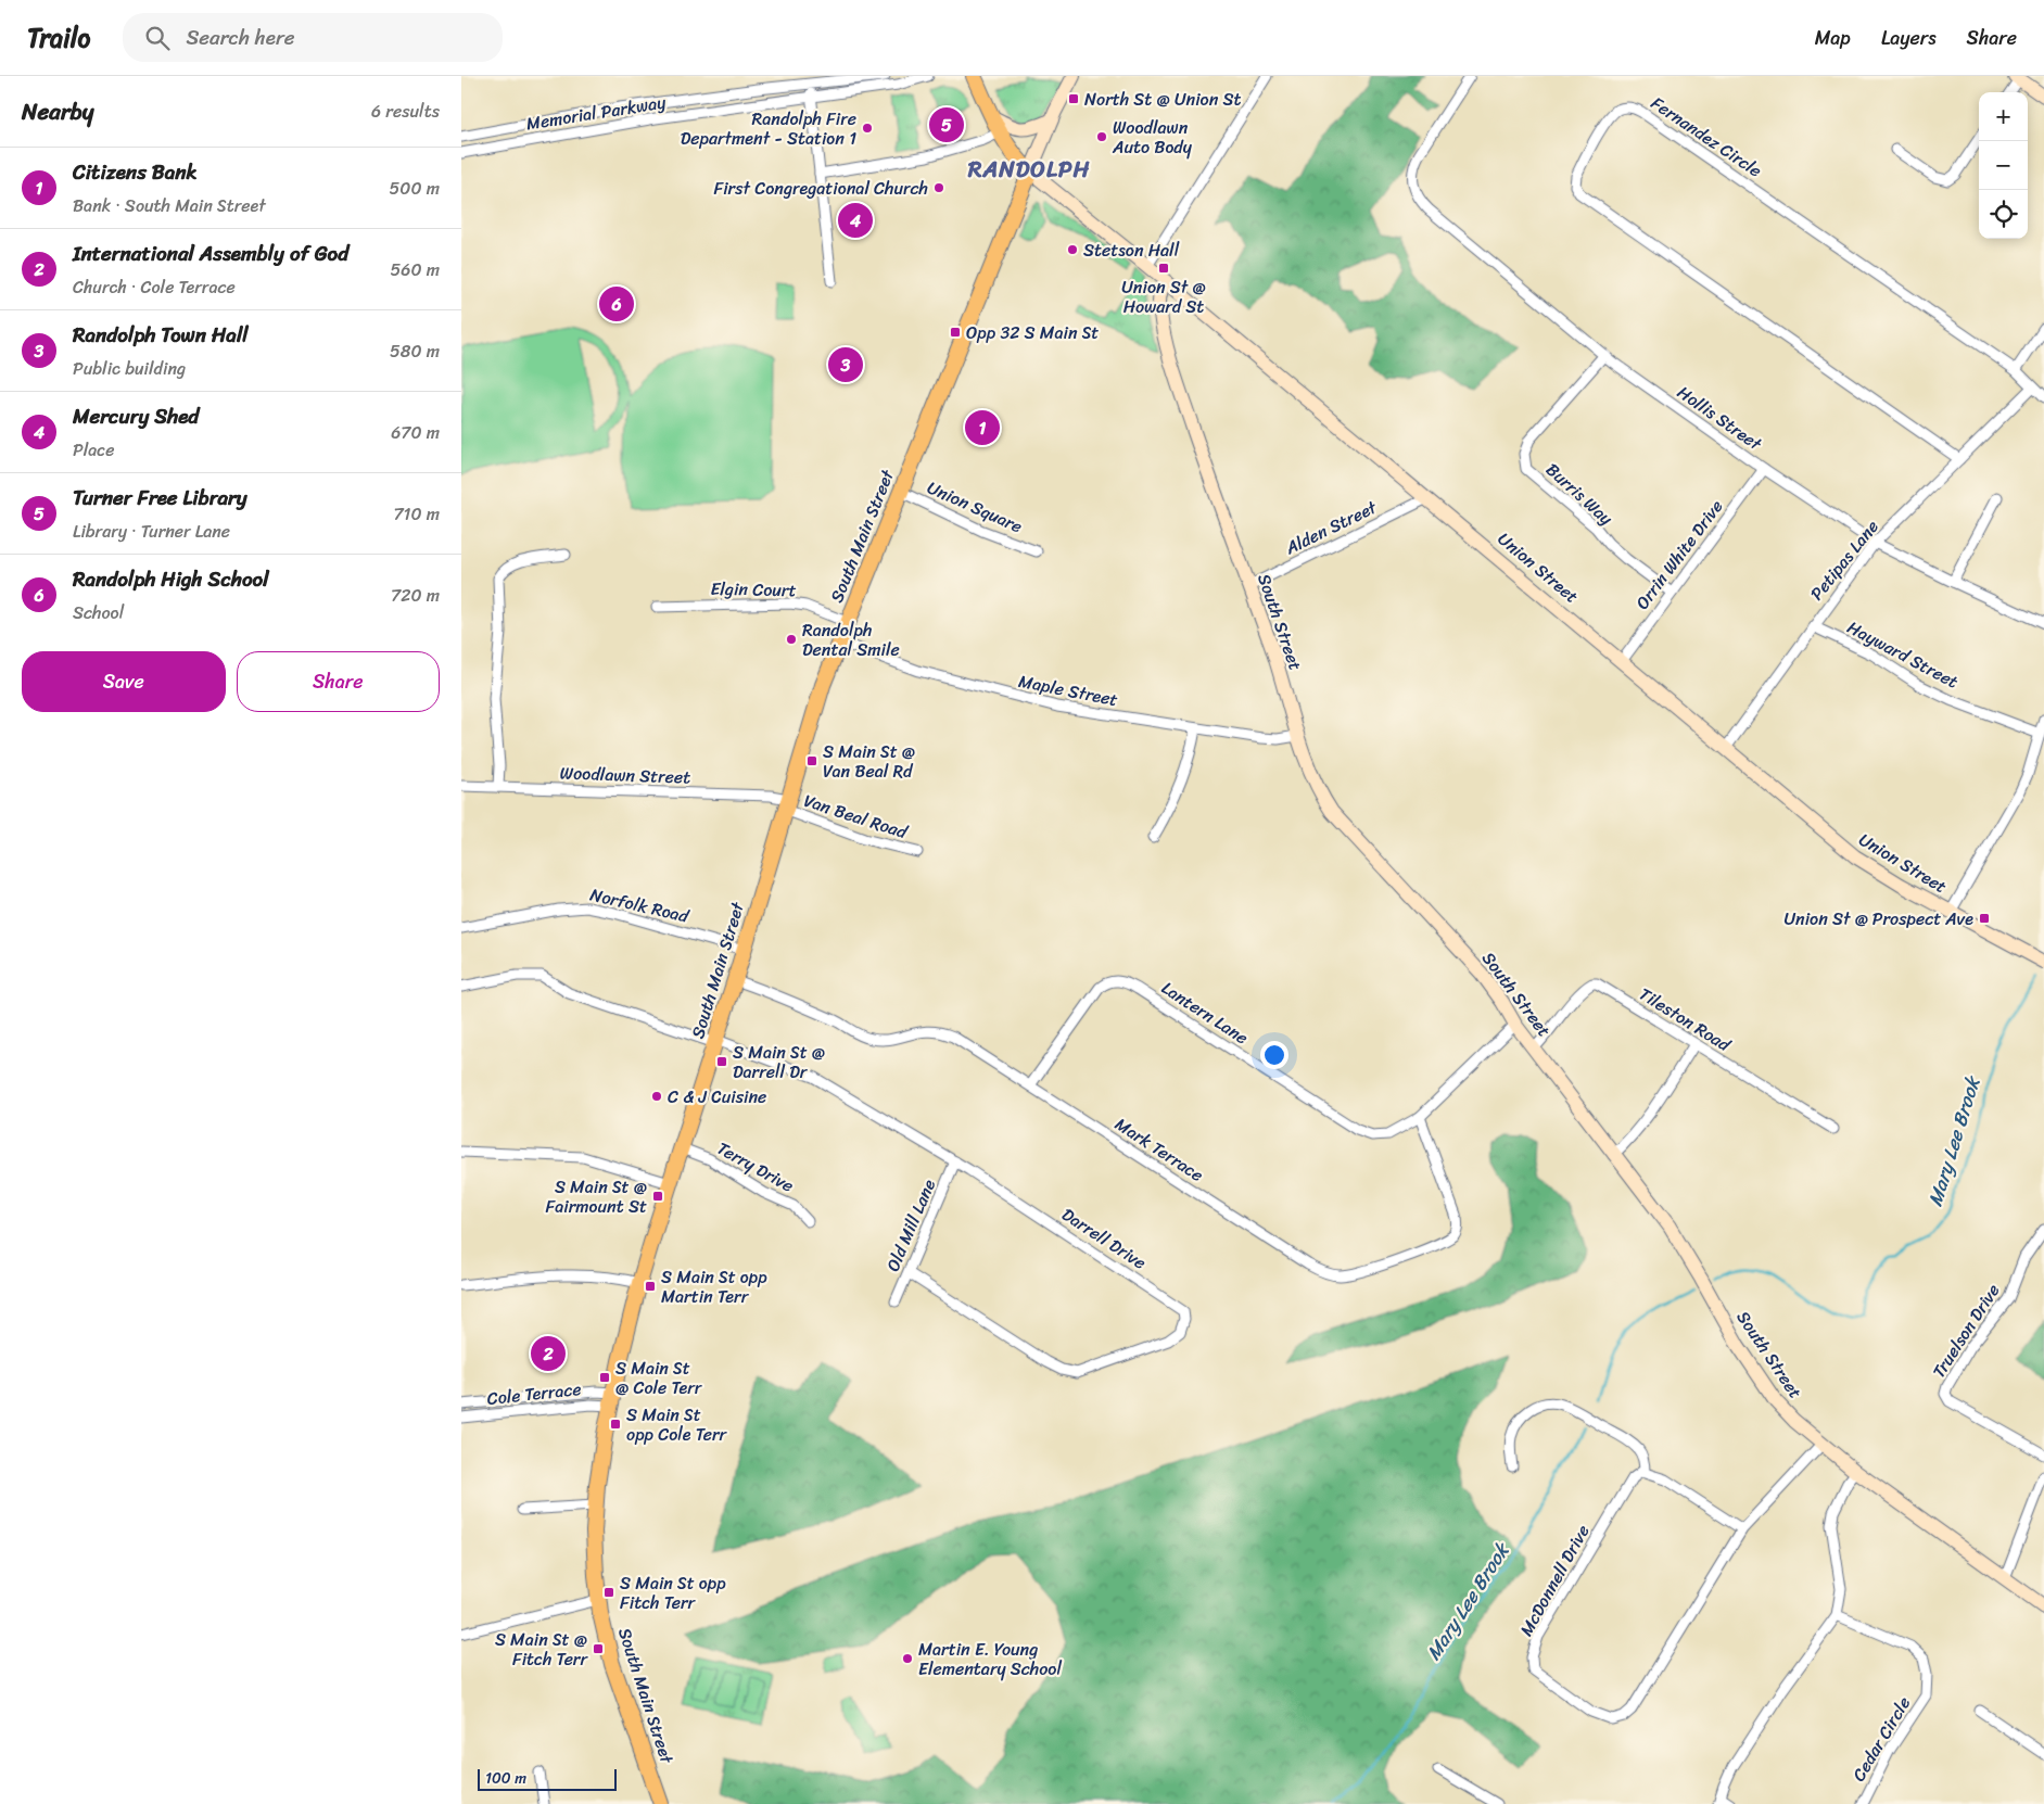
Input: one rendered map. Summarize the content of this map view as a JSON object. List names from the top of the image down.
{
  "streets": {
    "main road": ["South Main Street", "Union Street", "South Street"],
    "street": [
      "Memorial Parkway",
      "Fernandez Circle",
      "Hollis Street",
      "Burris Way",
      "Union Square",
      "Alden Street",
      "Orrin White Drive",
      "Petipas Lane",
      "Elgin Court",
      "Hayward Street",
      "Maple Street",
      "Woodlawn Street",
      "Van Beal Road",
      "Norfolk Road",
      "Lantern Lane",
      "Tileston Road",
      "Mark Terrace",
      "Terry Drive",
      "Old Mill Lane",
      "Darrell Drive",
      "Truelson Drive",
      "Cole Terrace",
      "McDonnell Drive",
      "Cedar Circle"
    ]
  },
  "crossings": [
    ["Fernandez Circle", "Petipas Lane"],
    ["Hollis Street", "Burris Way"],
    ["Hollis Street", "Orrin White Drive"],
    ["Hollis Street", "Petipas Lane"],
    ["Burris Way", "Orrin White Drive"],
    ["Union Square", "South Main Street"],
    ["Alden Street", "Union Street"],
    ["Alden Street", "South Street"],
    ["South Main Street", "Union Street"],
    ["South Main Street", "Elgin Court"],
    ["South Main Street", "Maple Street"],
    ["South Main Street", "Woodlawn Street"],
    ["South Main Street", "Van Beal Road"],
    ["South Main Street", "Norfolk Road"],
    ["South Main Street", "Mark Terrace"],
    ["South Main Street", "Terry Drive"],
    ["South Main Street", "Darrell Drive"],
    ["South Main Street", "Cole Terrace"],
    ["Orrin White Drive", "Union Street"],
    ["Petipas Lane", "Union Street"],
    ["Petipas Lane", "Hayward Street"],
    ["Union Street", "South Street"],
    ["South Street", "Maple Street"],
    ["South Street", "Lantern Lane"],
    ["South Street", "Tileston Road"],
    ["South Street", "McDonnell Drive"],
    ["Woodlawn Street", "Van Beal Road"],
    ["Lantern Lane", "Mark Terrace"],
    ["Old Mill Lane", "Darrell Drive"]
  ],
  "districts": ["RANDOLPH"],
  "water": ["Mary Lee Brook"],
  "places": {
    "transit": [
      "North St @ Union St",
      "Union St @ Howard St",
      "Opp 32 S Main St",
      "S Main St @ Van Beal Rd",
      "Union St @ Prospect Ave",
      "S Main St @ Darrell Dr",
      "S Main St @ Fairmount St",
      "S Main St opp Martin Terr",
      "S Main St @ Cole Terr",
      "S Main St opp Cole Terr",
      "S Main St opp Fitch Terr",
      "S Main St @ Fitch Terr"
    ],
    "other": [
      "Randolph Fire Department - Station 1",
      "Woodlawn Auto Body",
      "First Congregational Church",
      "Stetson Hall",
      "Randolph Dental Smile",
      "C & J Cuisine",
      "Martin E. Young Elementary School"
    ]
  },
  "scale_bar": "100 m",
  "page": {
    "header": "Trailo",
    "search": "Search here",
    "nav": ["Map", "Layers", "Share"],
    "heading": ["Nearby", "6 results"],
    "map_buttons": ["+", "−"],
    "pins": [
      "5",
      "4",
      "6",
      "3",
      "1",
      "2"
    ],
    "list": [
      {
        "mark": "1",
        "name": "Citizens Bank",
        "note": "Bank · South Main Street",
        "value": "500 m"
      },
      {
        "mark": "2",
        "name": "International Assembly of God",
        "note": "Church · Cole Terrace",
        "value": "560 m"
      },
      {
        "mark": "3",
        "name": "Randolph Town Hall",
        "note": "Public building",
        "value": "580 m"
      },
      {
        "mark": "4",
        "name": "Mercury Shed",
        "note": "Place",
        "value": "670 m"
      },
      {
        "mark": "5",
        "name": "Turner Free Library",
        "note": "Library · Turner Lane",
        "value": "710 m"
      },
      {
        "mark": "6",
        "name": "Randolph High School",
        "note": "School",
        "value": "720 m"
      }
    ],
    "buttons": ["Save", "Share"],
    "scale": "100 m"
  }
}
